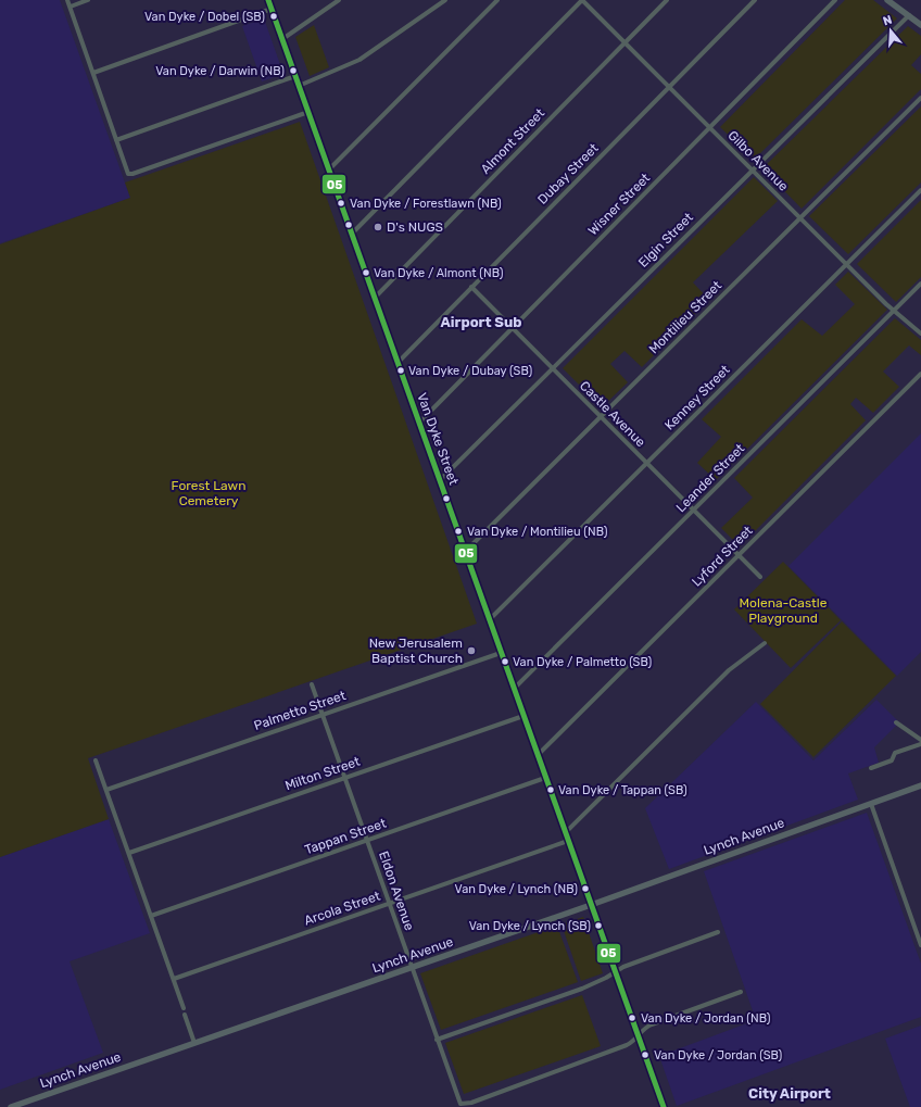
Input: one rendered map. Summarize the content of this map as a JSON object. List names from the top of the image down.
{
  "streets": {
    "main road": ["Van Dyke Street"],
    "street": [
      "Almont Street",
      "Gilbo Avenue",
      "Dubay Street",
      "Wisner Street",
      "Elgin Street",
      "Montilieu Street",
      "Kenney Street",
      "Castle Avenue",
      "Leander Street",
      "Lyford Street",
      "Palmetto Street",
      "Milton Street",
      "Tappan Street",
      "Lynch Avenue",
      "Eldon Avenue",
      "Arcola Street"
    ]
  },
  "crossings": [
    ["Almont Street", "Gilbo Avenue"],
    ["Almont Street", "Van Dyke Street"],
    ["Gilbo Avenue", "Dubay Street"],
    ["Gilbo Avenue", "Wisner Street"],
    ["Gilbo Avenue", "Elgin Street"],
    ["Gilbo Avenue", "Montilieu Street"],
    ["Gilbo Avenue", "Kenney Street"],
    ["Gilbo Avenue", "Leander Street"],
    ["Dubay Street", "Castle Avenue"],
    ["Dubay Street", "Van Dyke Street"],
    ["Wisner Street", "Castle Avenue"],
    ["Wisner Street", "Van Dyke Street"],
    ["Elgin Street", "Castle Avenue"],
    ["Elgin Street", "Van Dyke Street"],
    ["Montilieu Street", "Castle Avenue"],
    ["Montilieu Street", "Van Dyke Street"],
    ["Kenney Street", "Castle Avenue"],
    ["Kenney Street", "Van Dyke Street"],
    ["Castle Avenue", "Leander Street"],
    ["Castle Avenue", "Lyford Street"],
    ["Van Dyke Street", "Leander Street"],
    ["Van Dyke Street", "Lyford Street"],
    ["Van Dyke Street", "Palmetto Street"],
    ["Van Dyke Street", "Milton Street"],
    ["Van Dyke Street", "Tappan Street"],
    ["Van Dyke Street", "Lynch Avenue"],
    ["Van Dyke Street", "Eldon Avenue"],
    ["Van Dyke Street", "Arcola Street"],
    ["Palmetto Street", "Eldon Avenue"],
    ["Milton Street", "Eldon Avenue"],
    ["Tappan Street", "Eldon Avenue"],
    ["Lynch Avenue", "Eldon Avenue"],
    ["Eldon Avenue", "Arcola Street"]
  ],
  "districts": ["Airport Sub", "City Airport"],
  "parks": ["Forest Lawn Cemetery", "Molena-Castle Playground"],
  "places": [
    "Van Dyke / Dobel (SB)",
    "Van Dyke / Darwin (NB)",
    "Van Dyke / Forestlawn (NB)",
    "D's NUGS",
    "Van Dyke / Almont (NB)",
    "Van Dyke / Dubay (SB)",
    "Van Dyke / Montilieu (NB)",
    "New Jerusalem Baptist Church",
    "Van Dyke / Palmetto (SB)",
    "Van Dyke / Tappan (SB)",
    "Van Dyke / Lynch (NB)",
    "Van Dyke / Lynch (SB)",
    "Van Dyke / Jordan (NB)",
    "Van Dyke / Jordan (SB)"
  ],
  "lines": ["transit line 05"],
  "north": "top"
}
